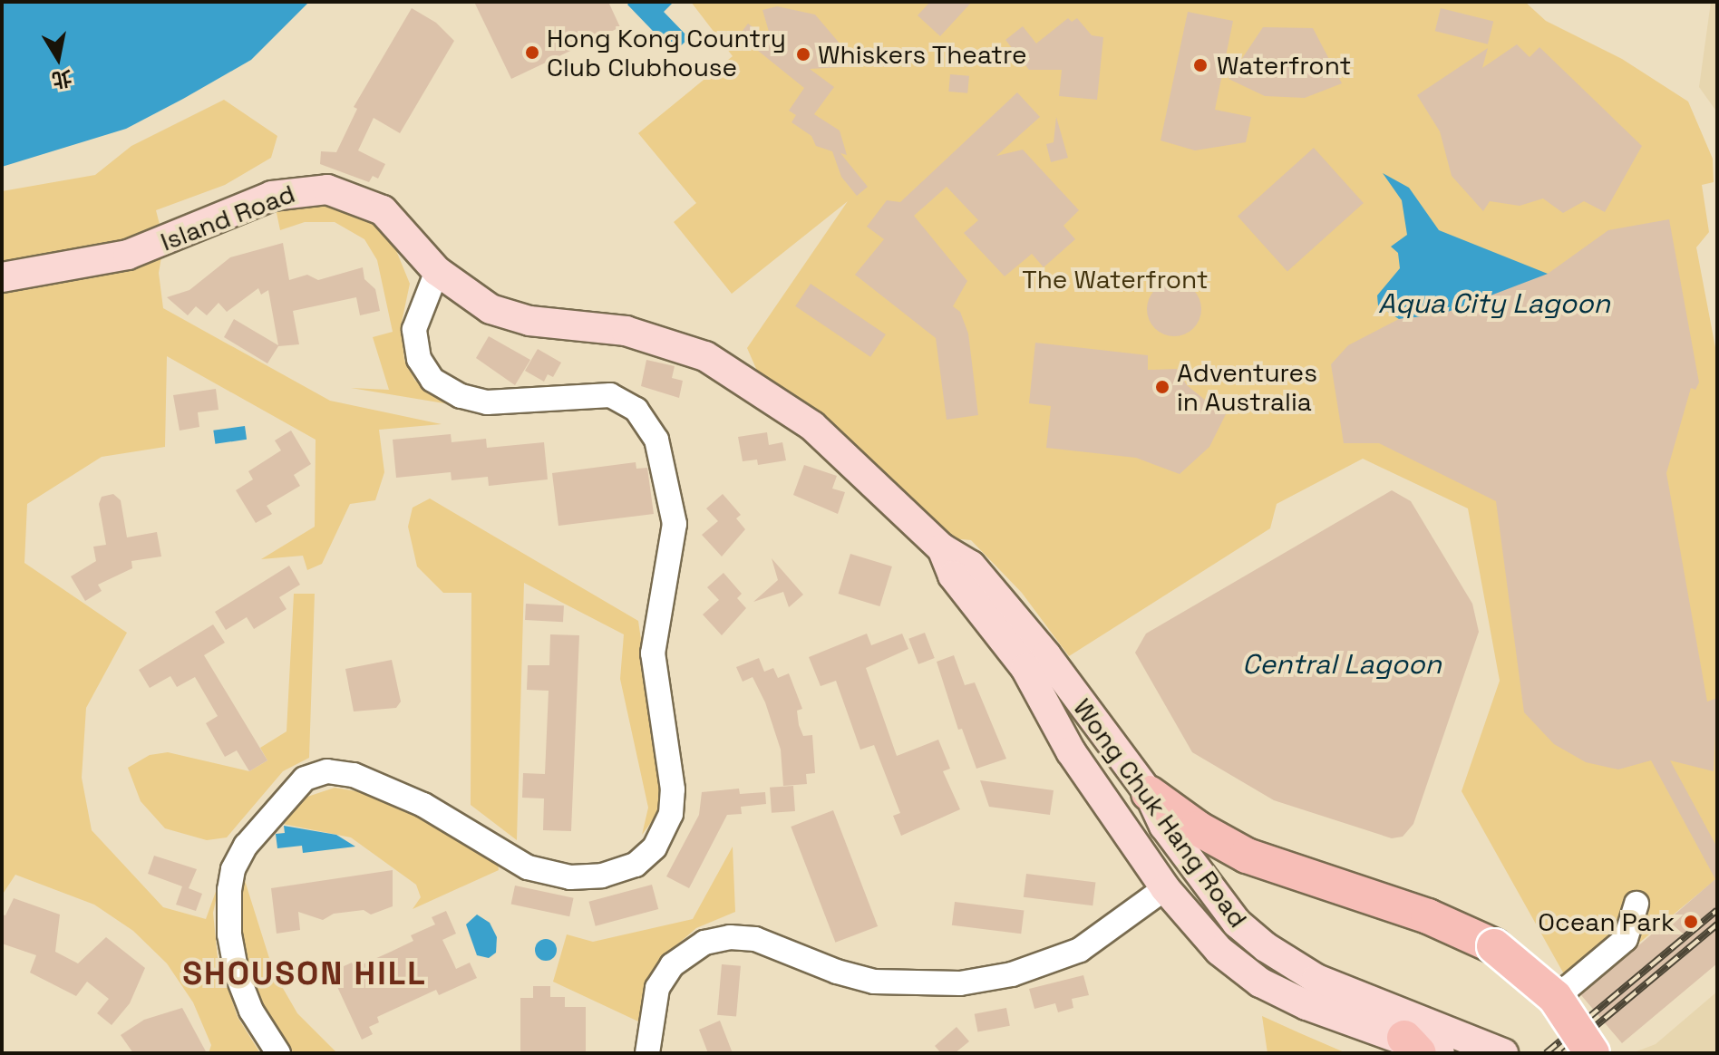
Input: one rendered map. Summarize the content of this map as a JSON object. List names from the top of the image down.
{
  "streets": {
    "main road": ["Island Road", "Wong Chuk Hang Road"]
  },
  "crossings": [
    ["Island Road", "Wong Chuk Hang Road"]
  ],
  "districts": ["SHOUSON HILL"],
  "water": ["Aqua City Lagoon", "Central Lagoon"],
  "parks": ["The Waterfront"],
  "places": [
    "Hong Kong Country Club Clubhouse",
    "Whiskers Theatre",
    "Waterfront",
    "Adventures in Australia",
    "Ocean Park"
  ],
  "north": "bottom"
}
